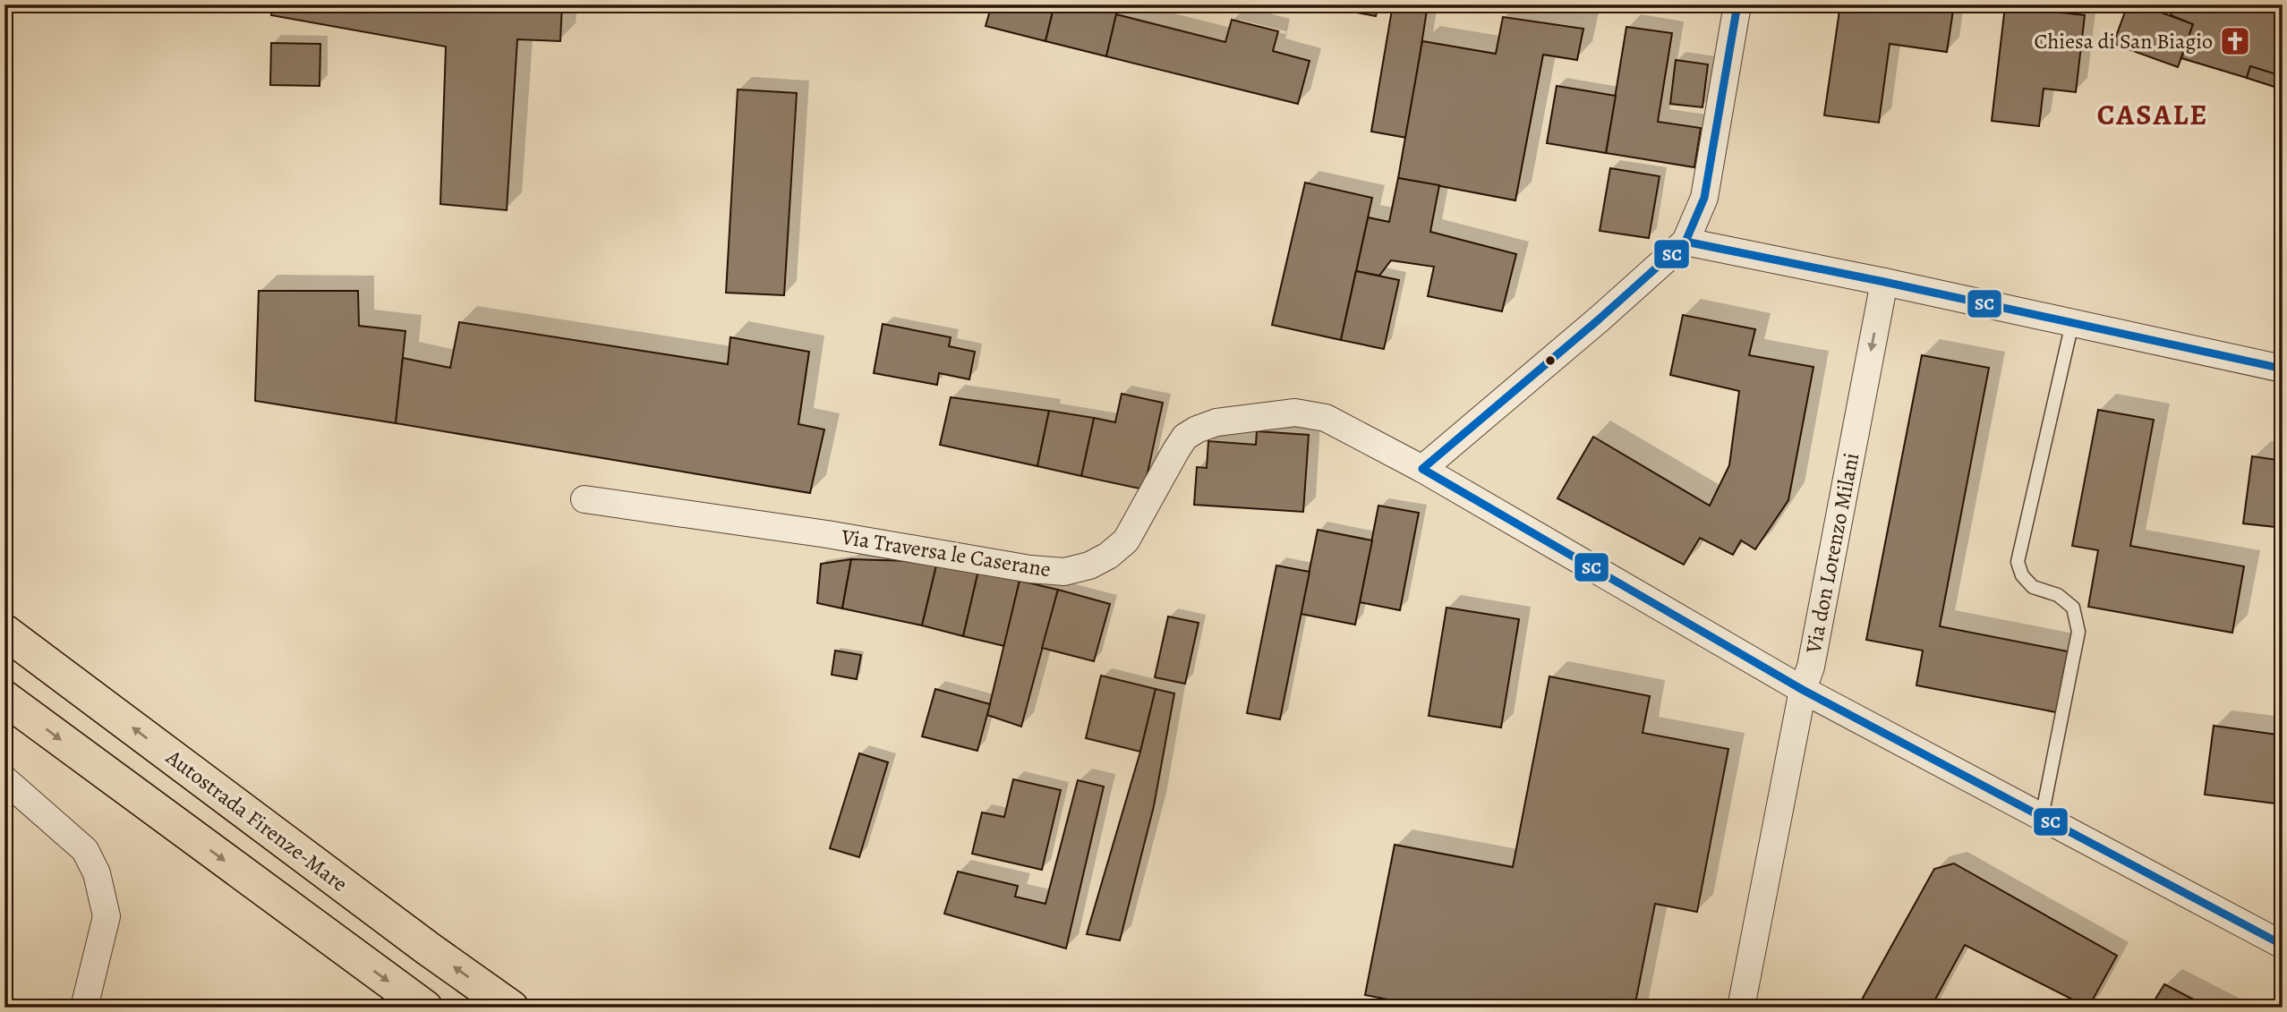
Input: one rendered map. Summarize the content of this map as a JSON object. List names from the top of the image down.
{
  "streets": {
    "highway": ["Autostrada Firenze-Mare"],
    "street": ["Via Traversa le Caserane", "Via don Lorenzo Milani"]
  },
  "crossings": [
    ["Via Traversa le Caserane", "Via don Lorenzo Milani"]
  ],
  "one_way": ["Via don Lorenzo Milani"],
  "districts": ["CASALE"],
  "places": {
    "church": ["Chiesa di San Biagio"]
  },
  "lines": ["transit line SC"]
}
